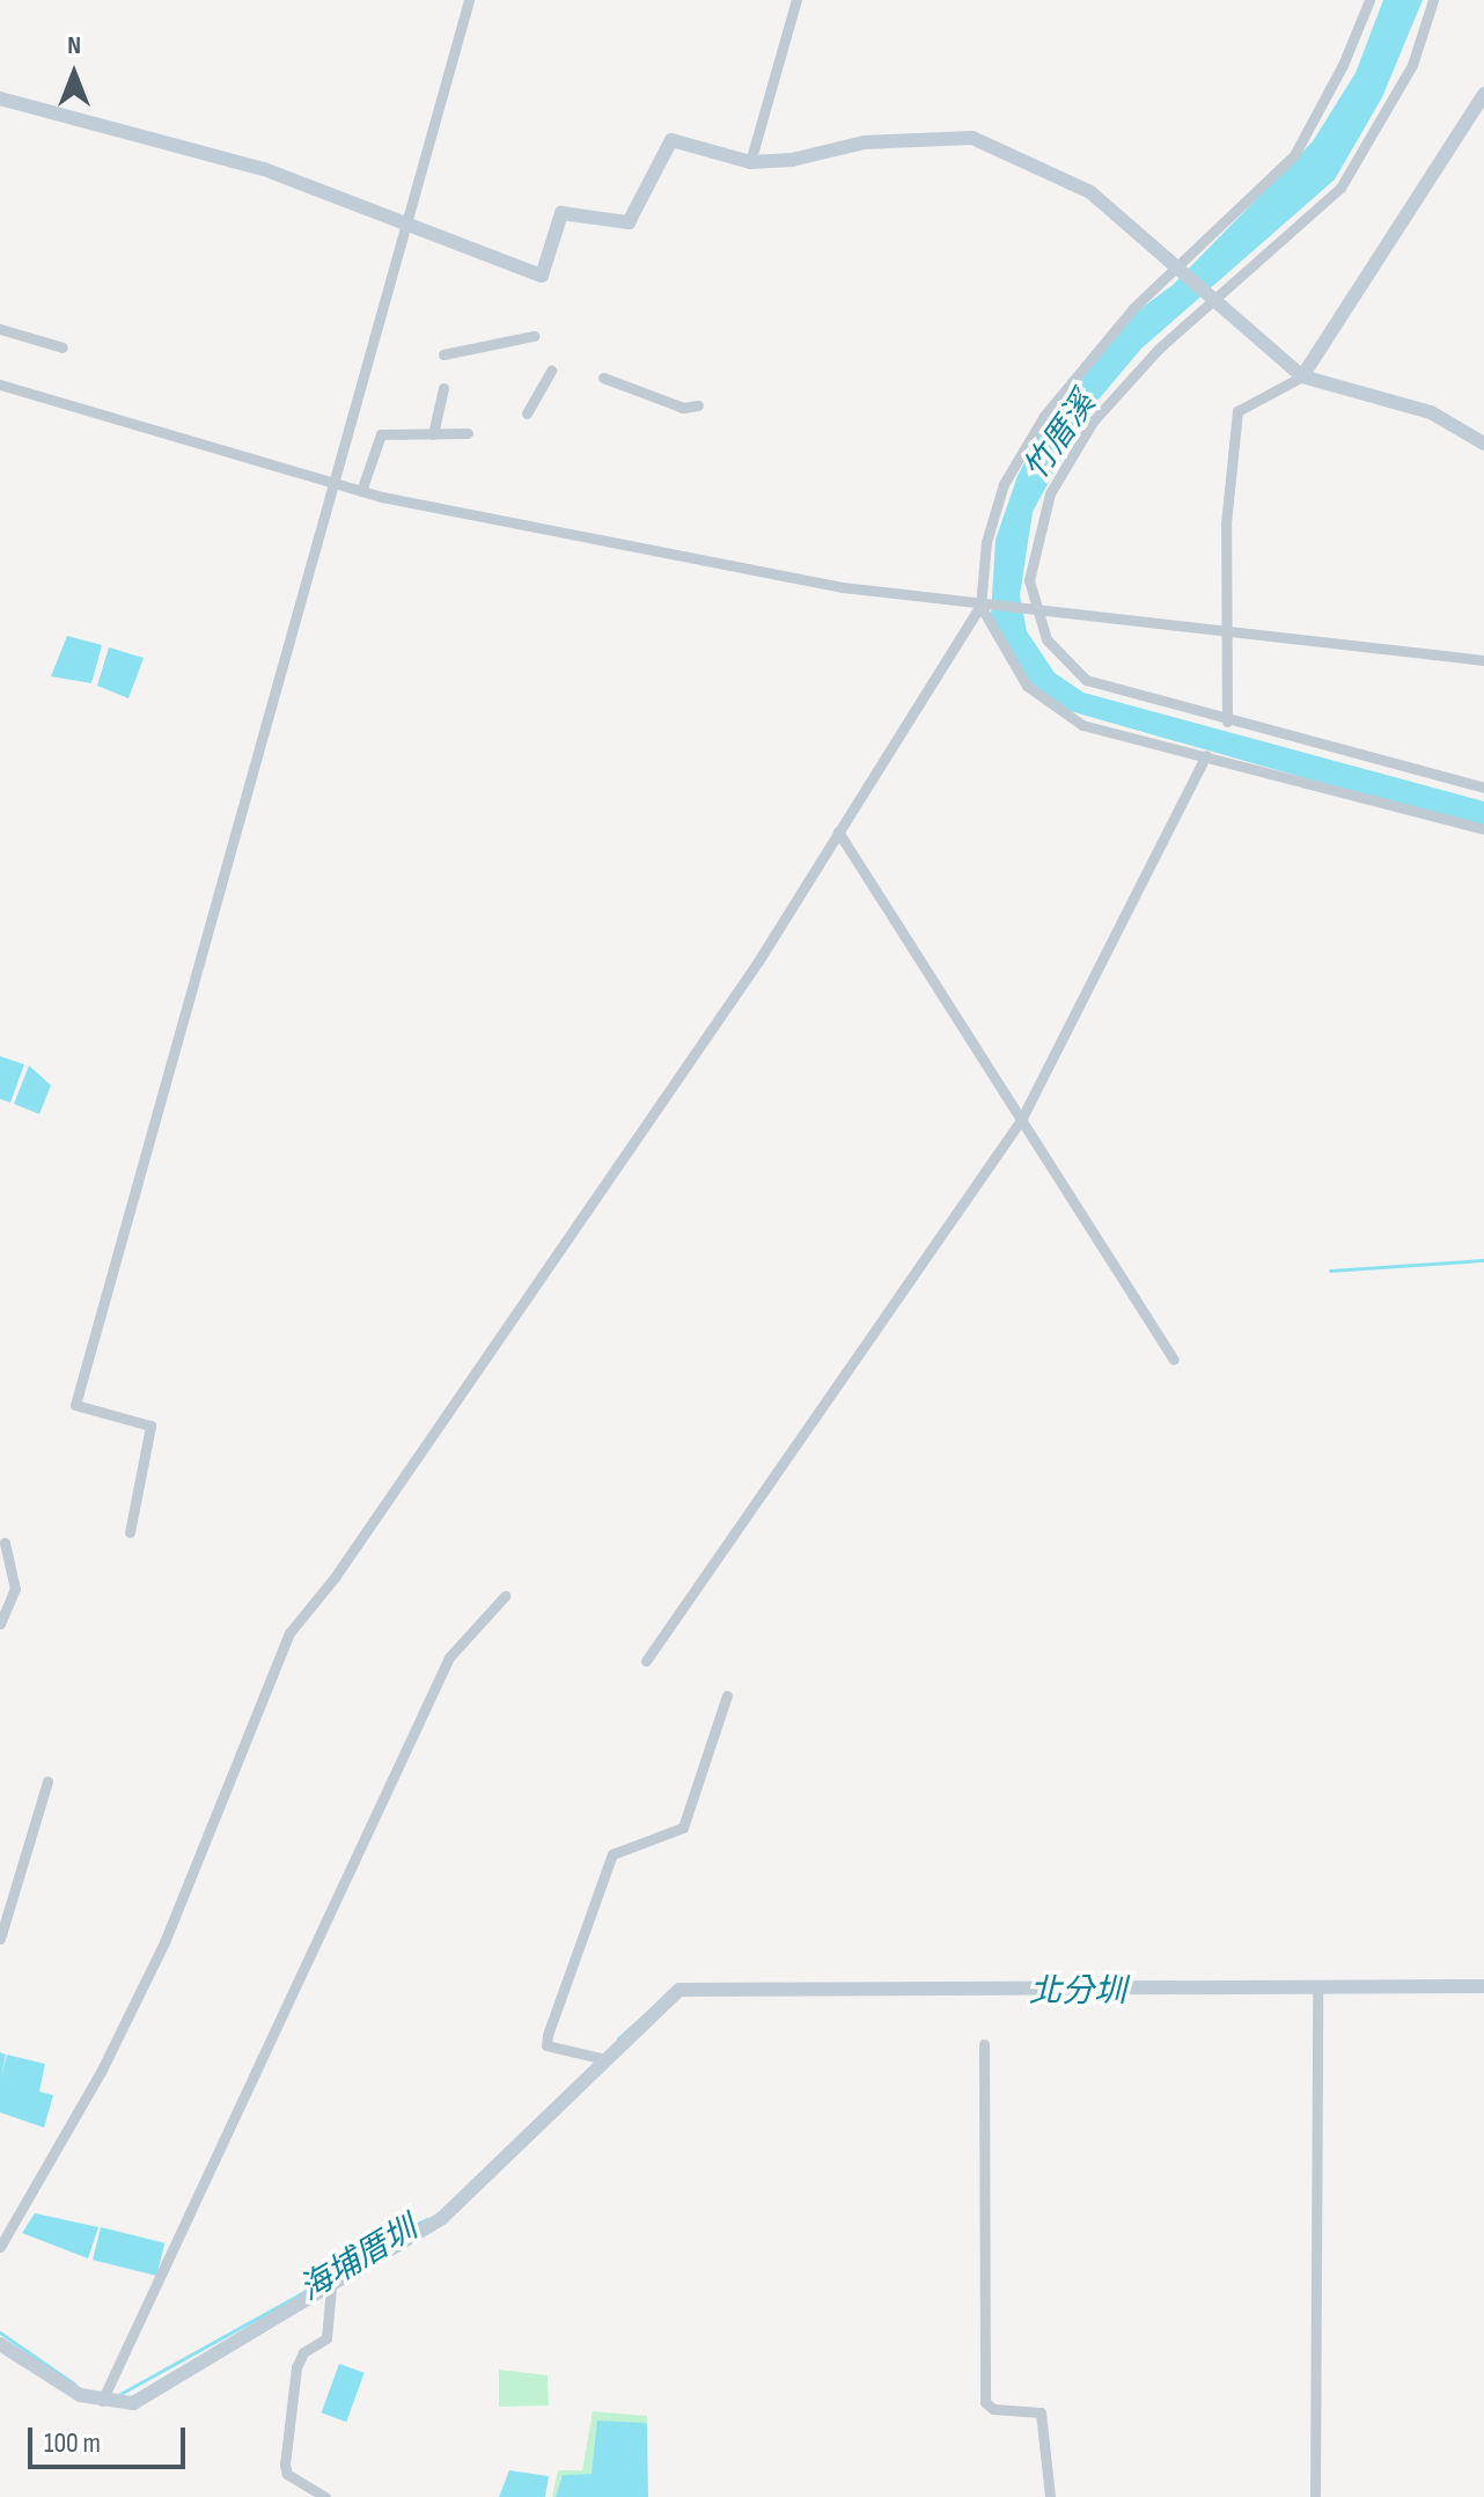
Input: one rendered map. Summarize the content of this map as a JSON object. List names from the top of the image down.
{
  "water": ["竹厝溪", "北分圳", "海埔厝圳"],
  "scale_bar": "100 m",
  "north": "top"
}
